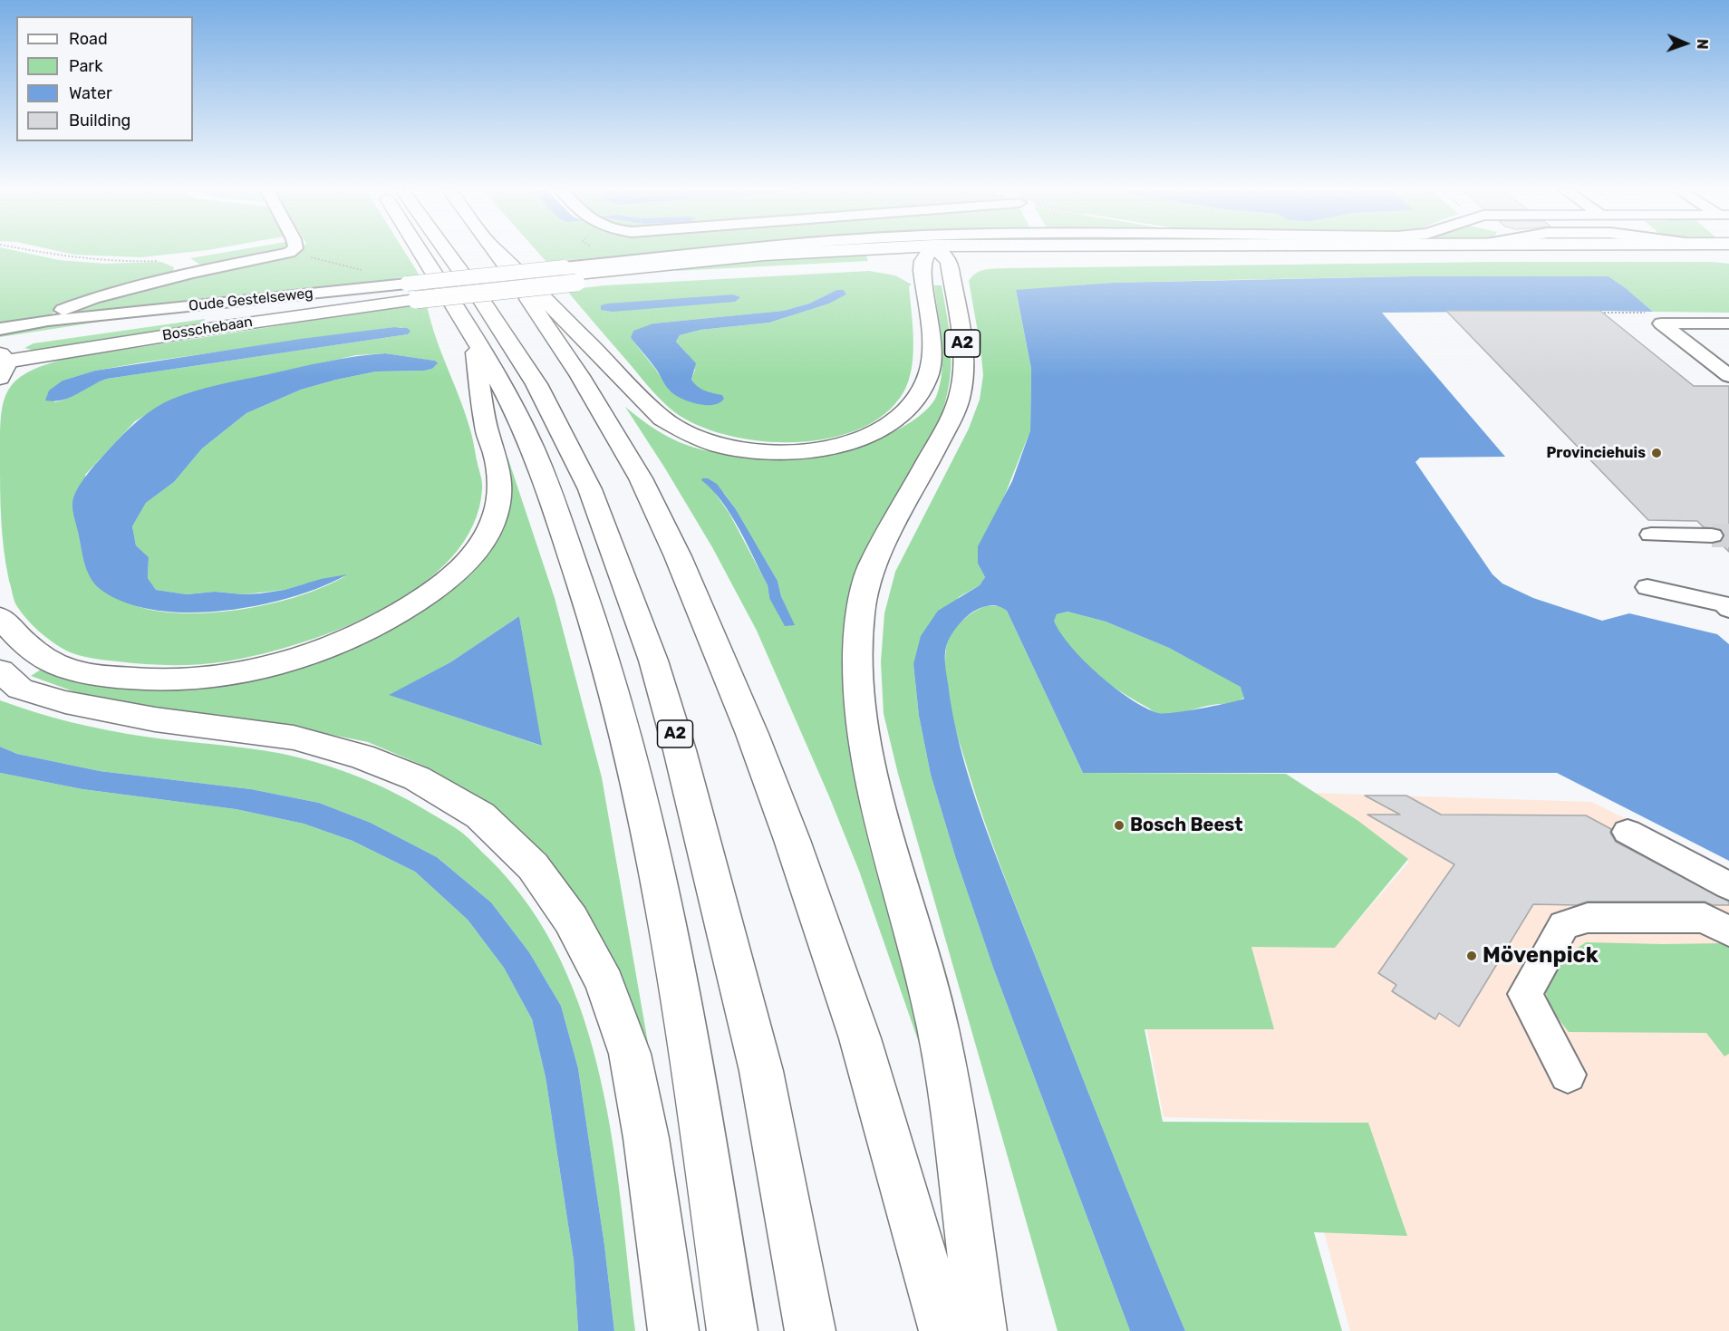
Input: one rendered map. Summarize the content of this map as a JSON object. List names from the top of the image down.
{
  "streets": {
    "main road": ["Bosschebaan", "A2"],
    "street": ["Oude Gestelseweg"]
  },
  "crossings": [
    ["Oude Gestelseweg", "Bosschebaan"]
  ],
  "places": ["Provinciehuis", "Bosch Beest", "Mövenpick"],
  "legend": [
    "Road",
    "Park",
    "Water",
    "Building"
  ],
  "north": "right"
}
